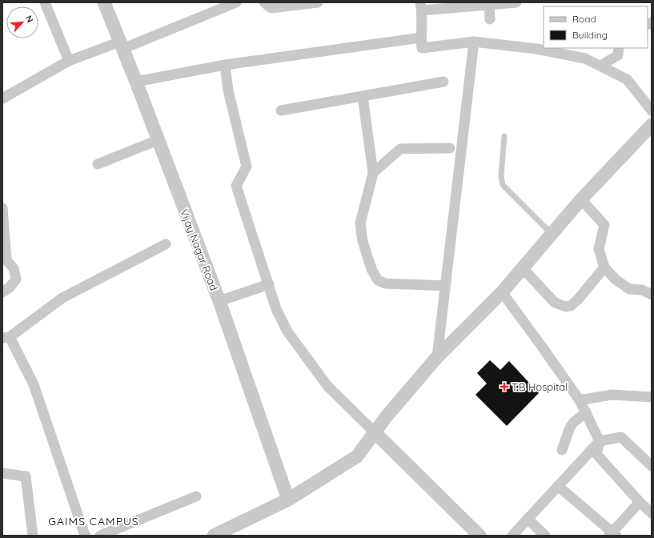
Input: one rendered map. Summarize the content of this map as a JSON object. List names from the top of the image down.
{
  "streets": {
    "street": ["Vijay Nagar Road"]
  },
  "districts": ["GAIMS CAMPUS"],
  "places": {
    "health": ["T.B Hospital"]
  },
  "legend": ["Road", "Building"],
  "north": "top right"
}
